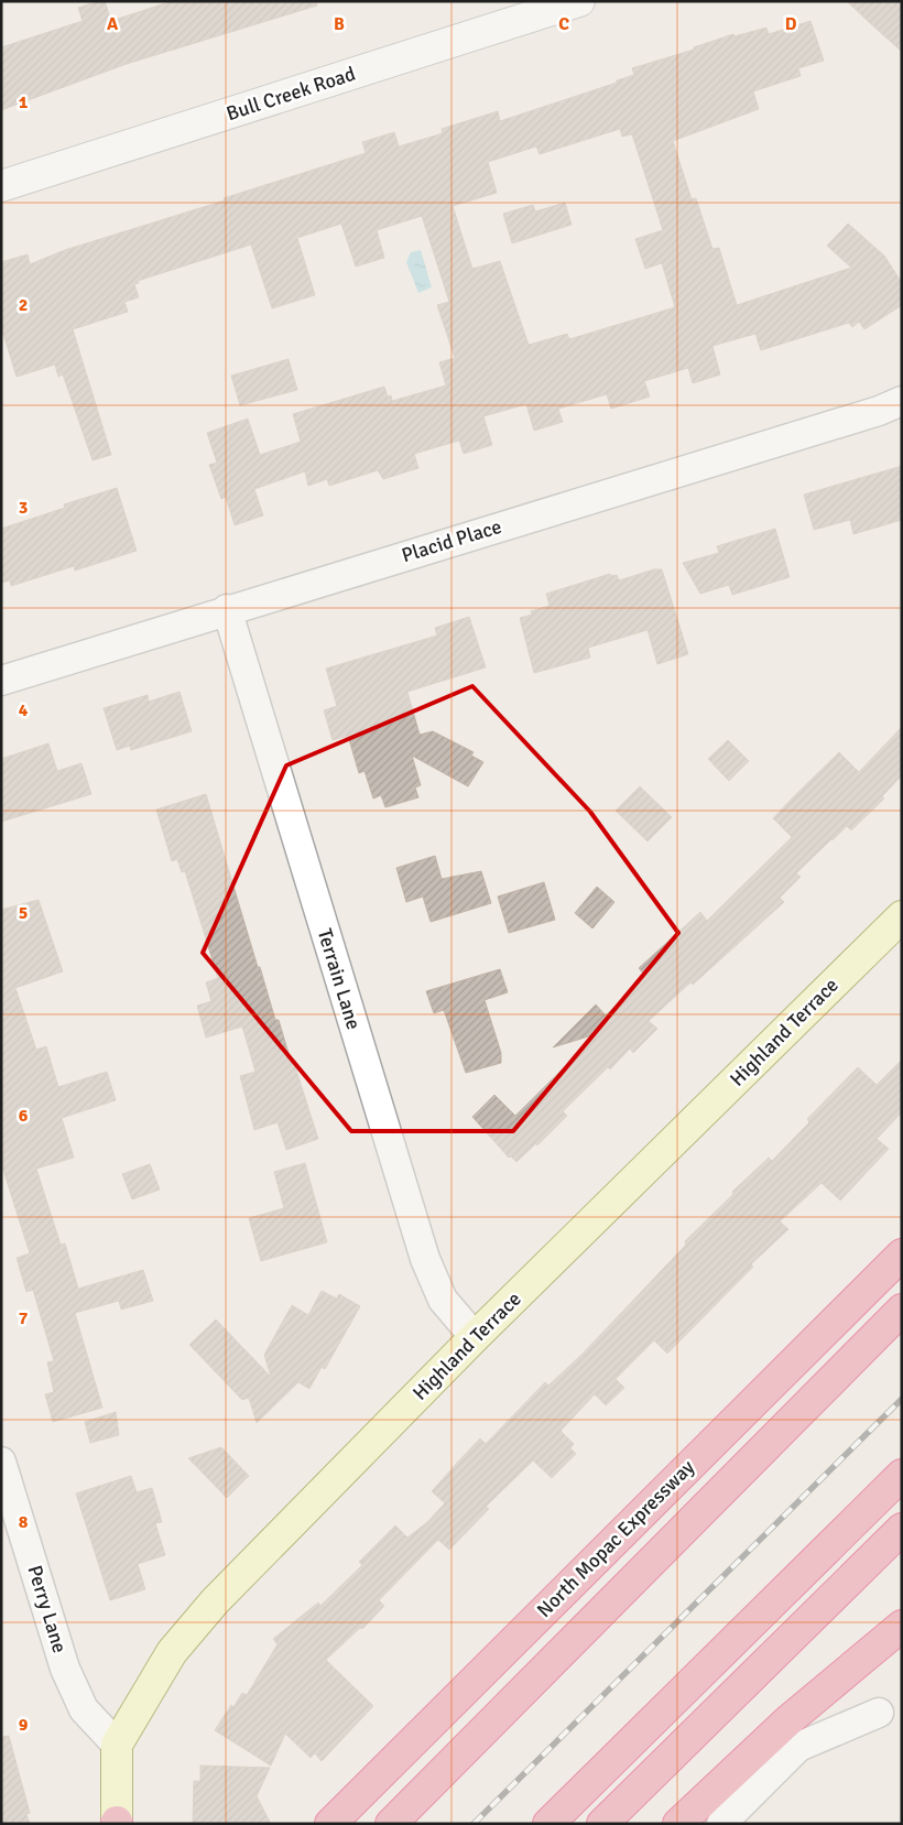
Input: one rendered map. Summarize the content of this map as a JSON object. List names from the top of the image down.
{
  "streets": {
    "highway": ["North Mopac Expressway"],
    "main road": ["Highland Terrace"],
    "street": [
      "Bull Creek Road",
      "Placid Place",
      "Terrain Lane",
      "Perry Lane"
    ]
  },
  "crossings": [
    ["Placid Place", "Terrain Lane"],
    ["Terrain Lane", "Highland Terrace"],
    ["Highland Terrace", "Perry Lane"]
  ],
  "grid": {
    "columns": [
      "A",
      "B",
      "C",
      "D"
    ],
    "rows": [
      "1",
      "2",
      "3",
      "4",
      "5",
      "6",
      "7",
      "8",
      "9"
    ]
  }
}
